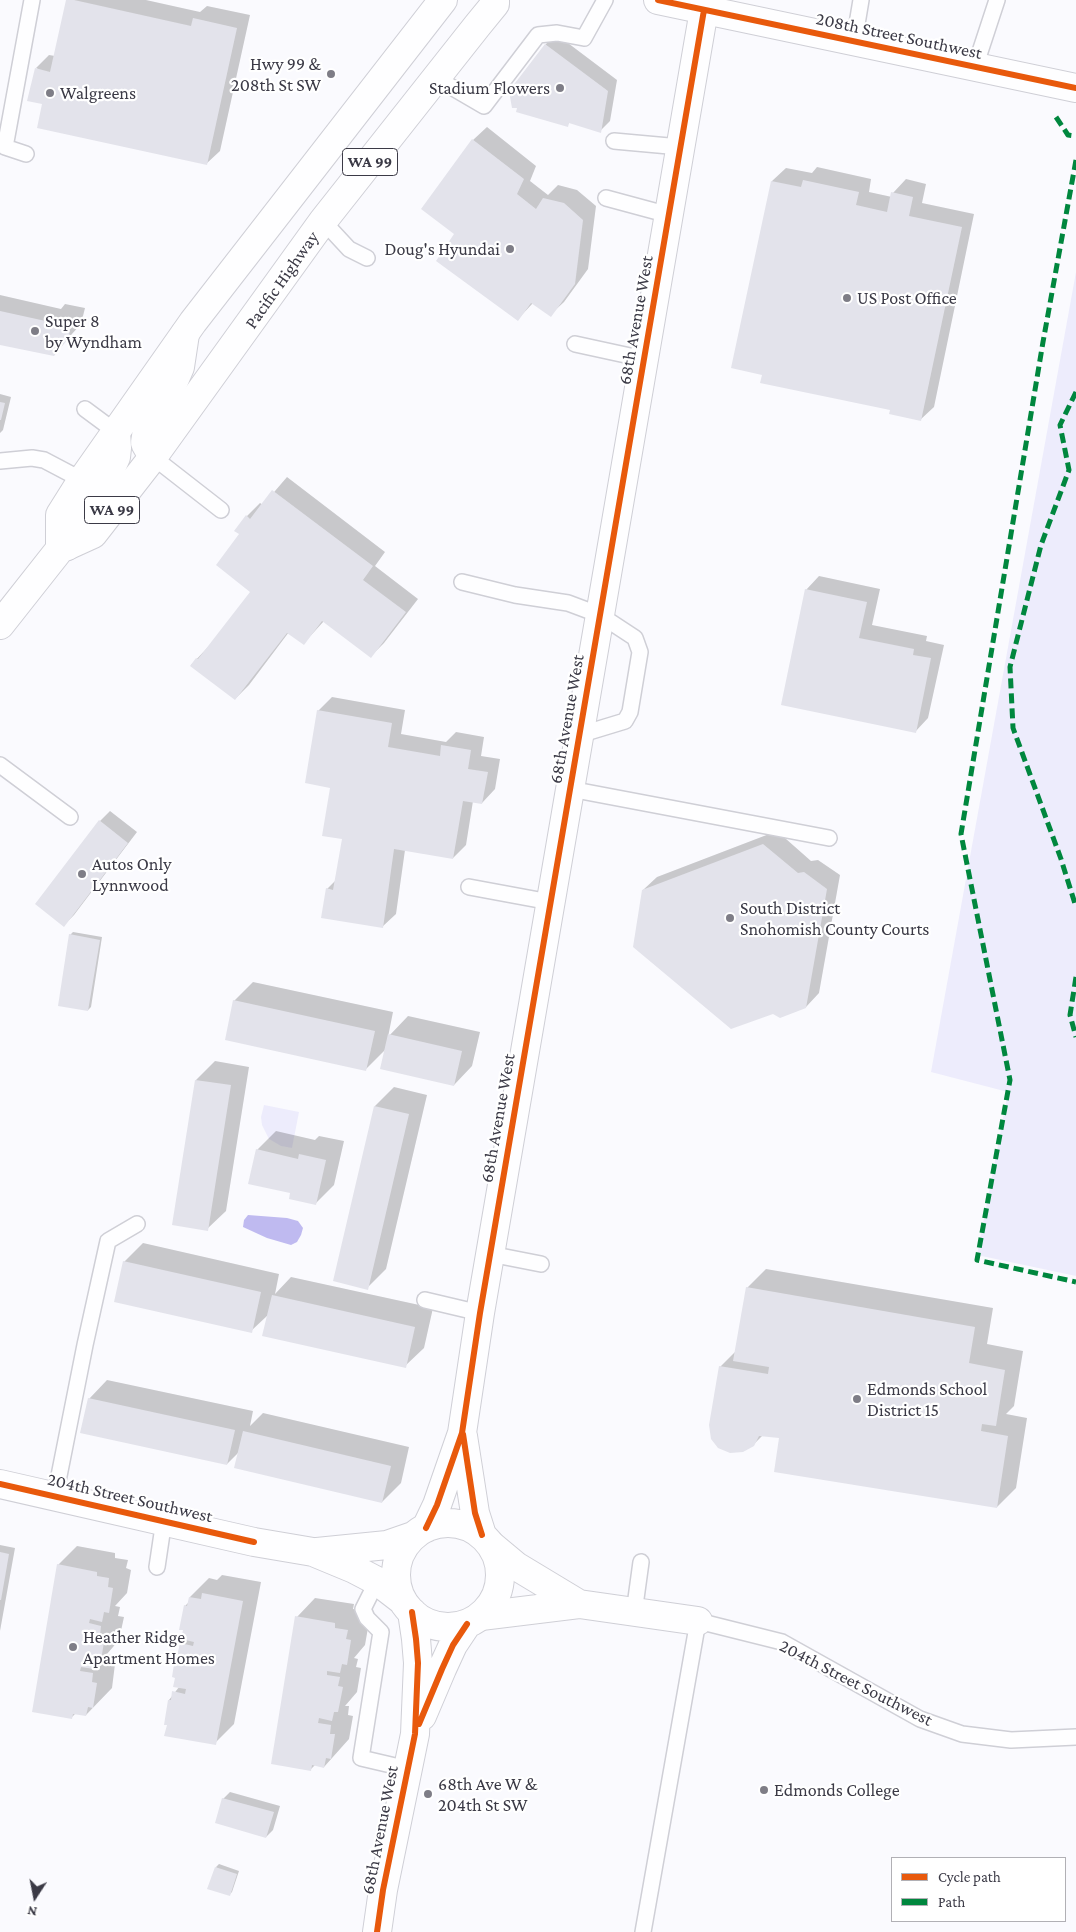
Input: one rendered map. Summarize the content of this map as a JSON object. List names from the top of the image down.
{
  "streets": {
    "main road": [
      "208th Street Southwest",
      "WA 99",
      "Pacific Highway",
      "68th Avenue West",
      "204th Street Southwest"
    ]
  },
  "crossings": [
    ["208th Street Southwest", "68th Avenue West"],
    ["WA 99", "Pacific Highway"],
    ["68th Avenue West", "204th Street Southwest"]
  ],
  "places": [
    "Hwy 99 & 208th St SW",
    "Stadium Flowers",
    "Walgreens",
    "Doug's Hyundai",
    "US Post Office",
    "Super 8 by Wyndham",
    "Autos Only Lynnwood",
    "South District Snohomish County Courts",
    "Edmonds School District 15",
    "Heather Ridge Apartment Homes",
    "Edmonds College",
    "68th Ave W & 204th St SW"
  ],
  "legend": ["Cycle path", "Path"],
  "north": "bottom"
}
